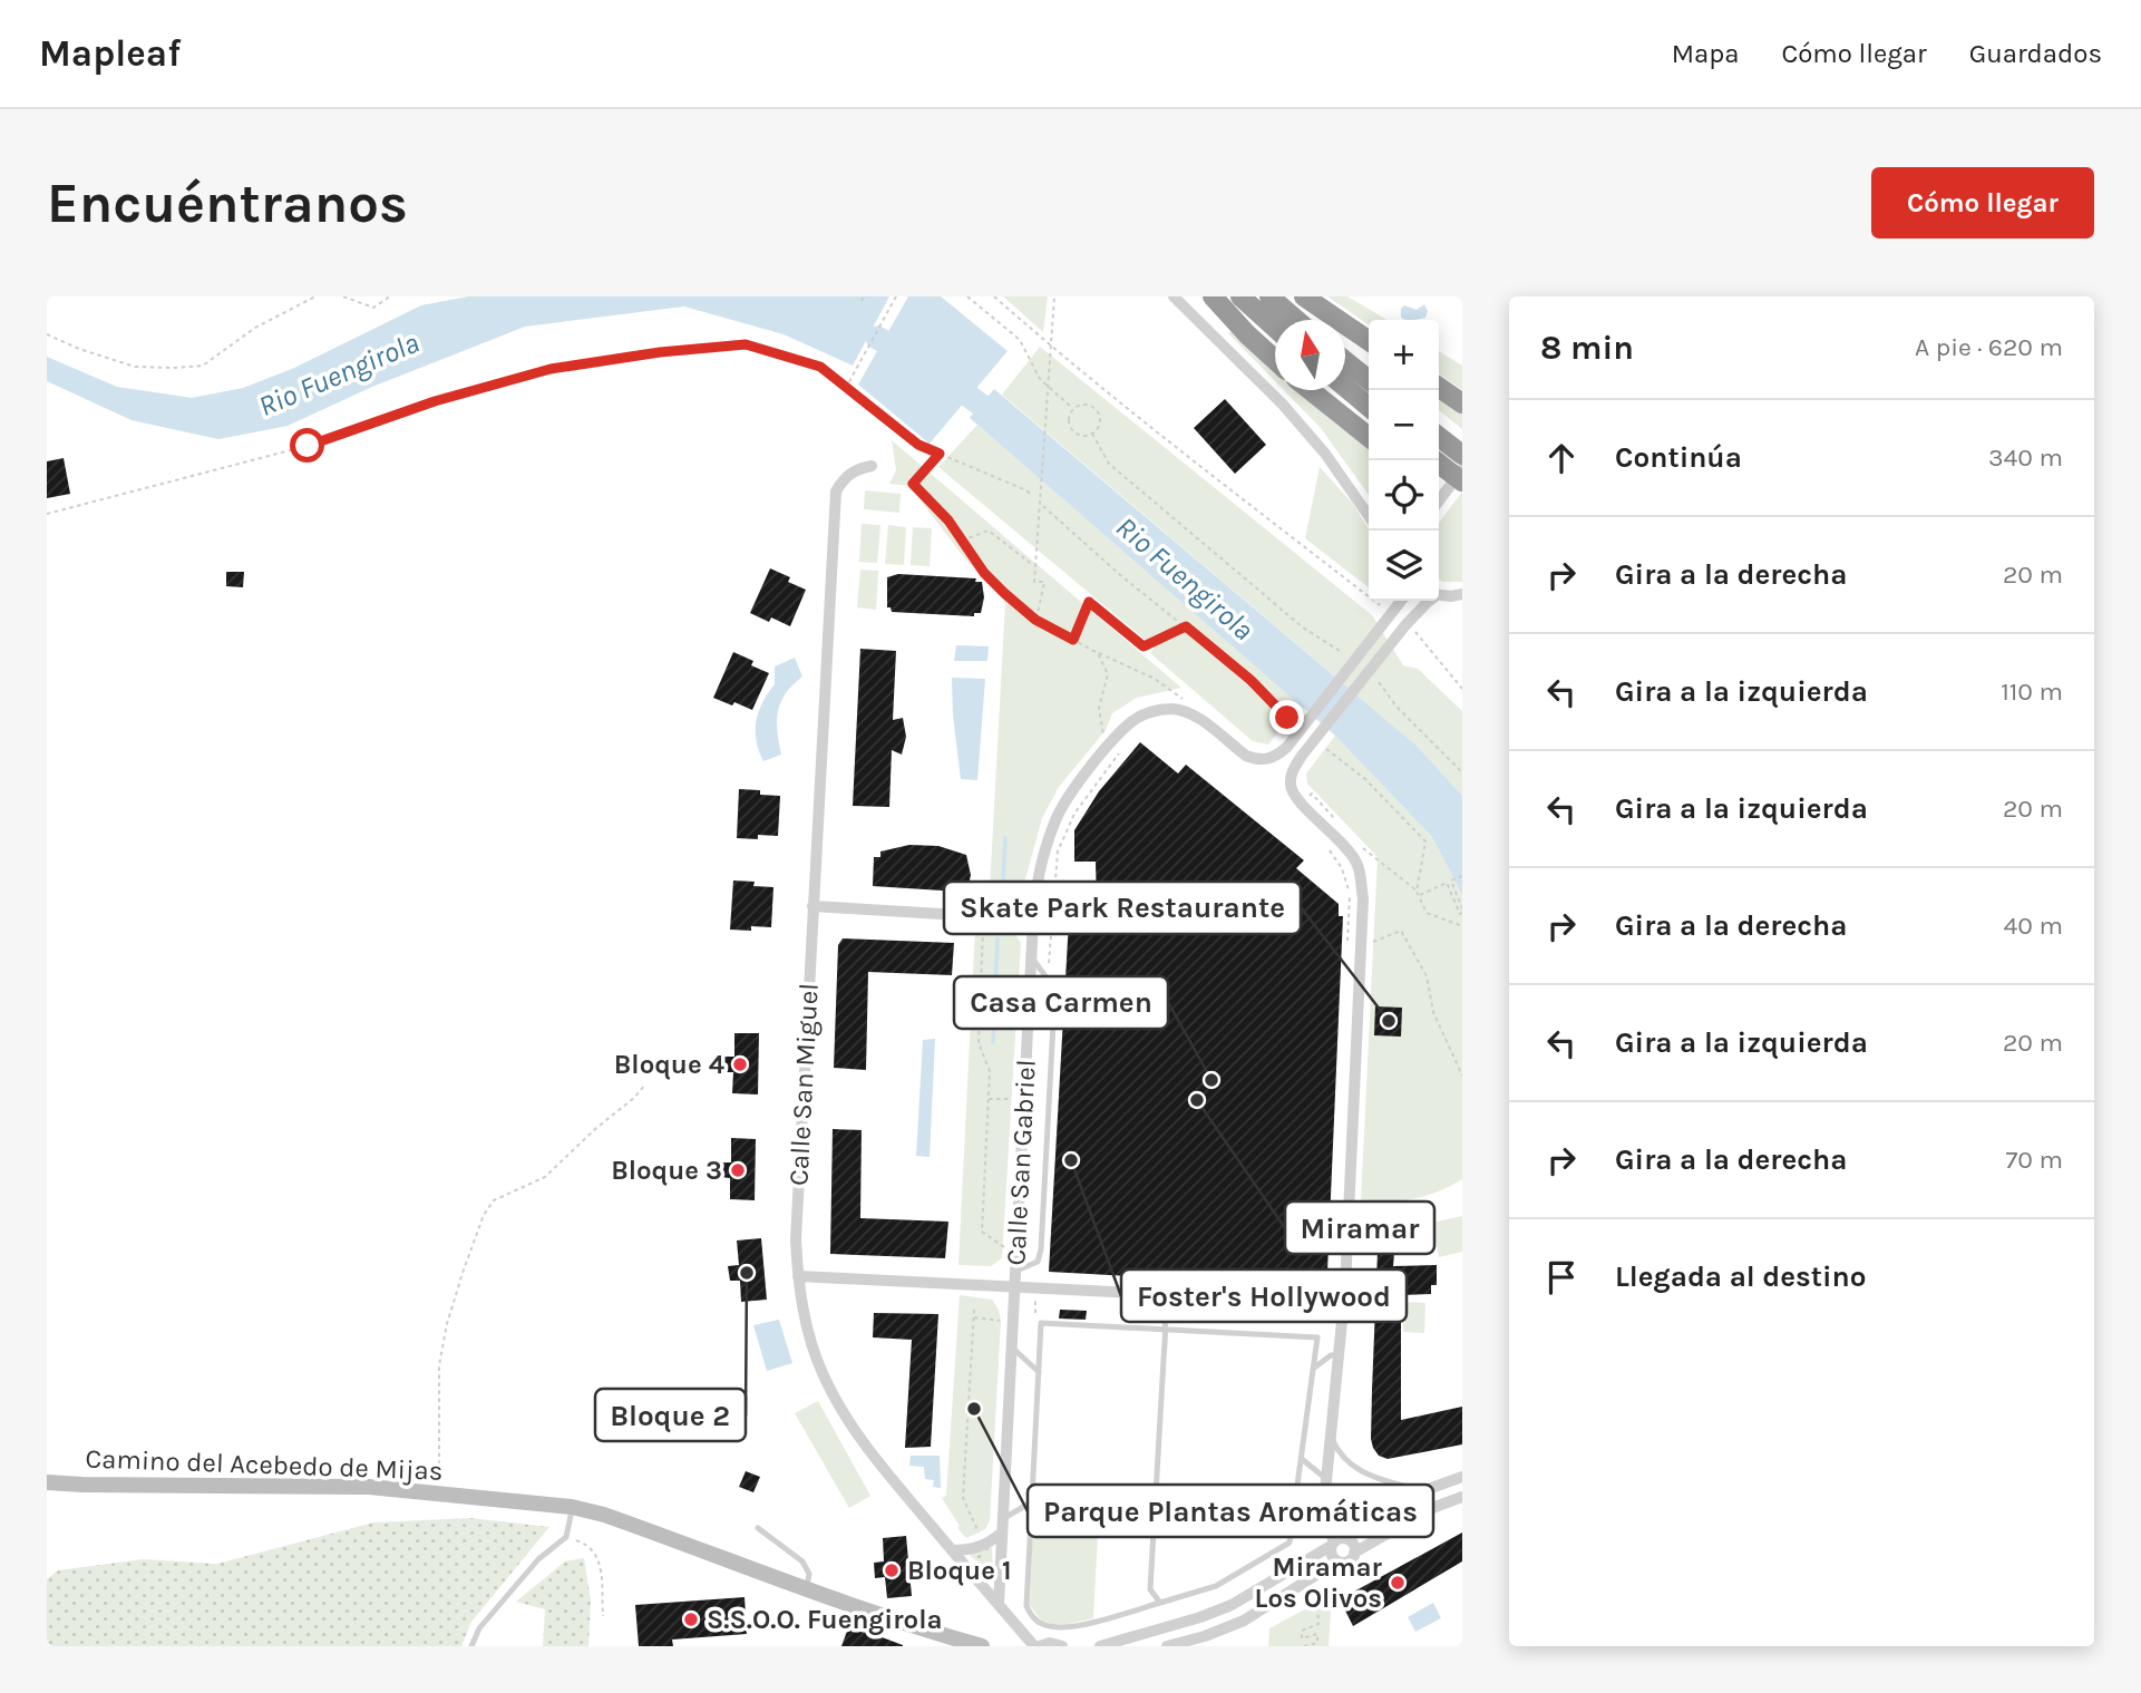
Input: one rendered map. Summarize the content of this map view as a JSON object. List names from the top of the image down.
{
  "streets": {
    "street": ["Calle San Miguel", "Calle San Gabriel", "Camino del Acebedo de Mijas"]
  },
  "crossings": [
    ["Calle San Miguel", "Calle San Gabriel"]
  ],
  "water": ["Rio Fuengirola"],
  "places": [
    "Skate Park Restaurante",
    "Bloque 4",
    "Casa Carmen",
    "Miramar",
    "Foster's Hollywood",
    "Bloque 3",
    "Bloque 2",
    "Parque Plantas Aromáticas",
    "Bloque 1",
    "Miramar Los Olivos",
    "S.S.O.O. Fuengirola"
  ],
  "north": "top",
  "page": {
    "header": "Mapleaf",
    "nav": ["Mapa", "Cómo llegar", "Guardados"],
    "buttons": "Cómo llegar",
    "title": "Encuéntranos",
    "heading": ["8 min", "A pie · 620 m"],
    "map_buttons": ["+", "−"],
    "list": [
      ["Continúa", "340 m"],
      ["Gira a la derecha", "20 m"],
      ["Gira a la izquierda", "110 m"],
      ["Gira a la izquierda", "20 m"],
      ["Gira a la derecha", "40 m"],
      ["Gira a la izquierda", "20 m"],
      ["Gira a la derecha", "70 m"],
      "Llegada al destino"
    ]
  }
}
